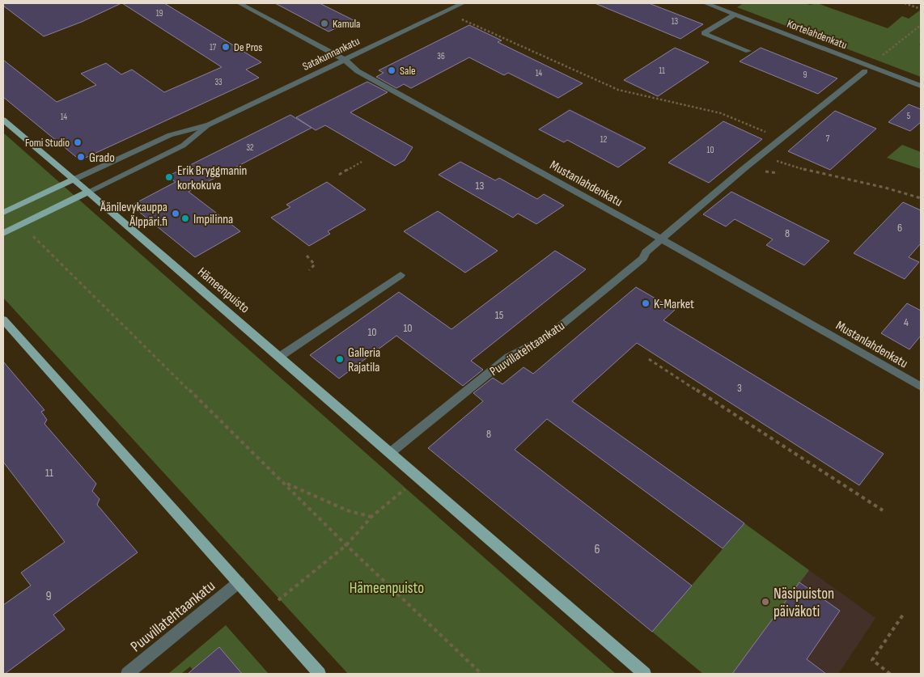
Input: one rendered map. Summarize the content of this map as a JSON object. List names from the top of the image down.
{
  "streets": {
    "main road": ["Satakunnankatu", "Hämeenpuisto"],
    "street": ["Kortelahdenkatu", "Mustanlahdenkatu", "Puuvillatehtaankatu"]
  },
  "crossings": [
    ["Satakunnankatu", "Mustanlahdenkatu"],
    ["Satakunnankatu", "Hämeenpuisto"],
    ["Mustanlahdenkatu", "Puuvillatehtaankatu"],
    ["Hämeenpuisto", "Puuvillatehtaankatu"]
  ],
  "parks": ["Hämeenpuisto"],
  "places": [
    "Kamula",
    "De Pros",
    "Sale",
    "Fomi Studio",
    "Grado",
    "Erik Bryggmanin korkokuva",
    "Äänilevykauppa Älppäri.fi",
    "Impilinna",
    "K-Market",
    "Galleria Rajatila",
    "Näsipuiston päiväkoti"
  ],
  "house_numbers": [
    "19",
    "13",
    "17",
    "36",
    "11",
    "14",
    "9",
    "33",
    "5",
    "14",
    "7",
    "12",
    "32",
    "10",
    "13",
    "6",
    "8",
    "15",
    "4",
    "10",
    "10",
    "3",
    "8",
    "11",
    "6",
    "9"
  ]
}
